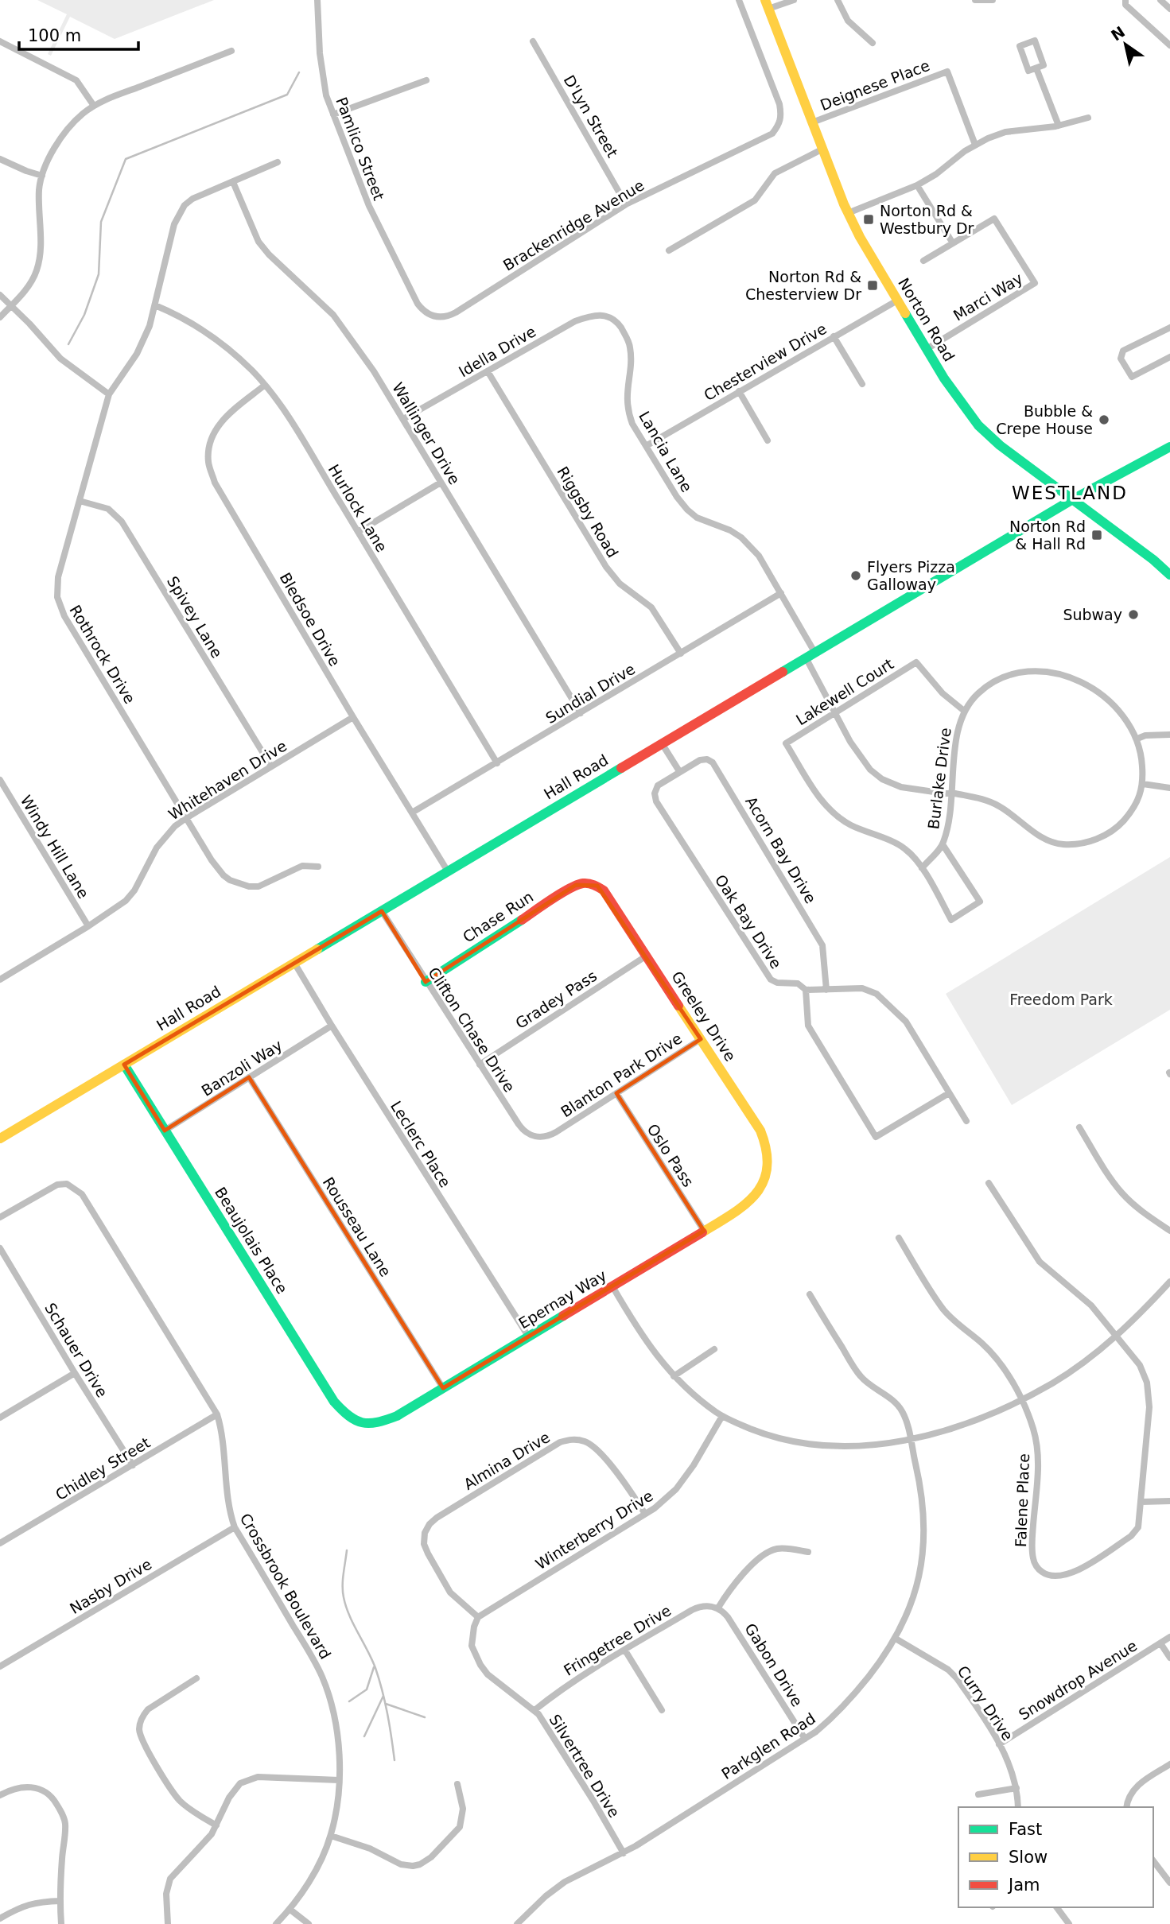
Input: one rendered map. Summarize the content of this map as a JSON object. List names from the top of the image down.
{
  "streets": {
    "street": [
      "Deignese Place",
      "D'Lyn Street",
      "Pamlico Street",
      "Brackenridge Avenue",
      "Marci Way",
      "Norton Road",
      "Idella Drive",
      "Chesterview Drive",
      "Wallinger Drive",
      "Lancia Lane",
      "Hurlock Lane",
      "Riggsby Road",
      "Spivey Lane",
      "Bledsoe Drive",
      "Rothrock Drive",
      "Lakewell Court",
      "Sundial Drive",
      "Hall Road",
      "Burlake Drive",
      "Whitehaven Drive",
      "Windy Hill Lane",
      "Acorn Bay Drive",
      "Chase Run",
      "Oak Bay Drive",
      "Gradey Pass",
      "Greeley Drive",
      "Clifton Chase Drive",
      "Banzoli Way",
      "Blanton Park Drive",
      "Leclerc Place",
      "Oslo Pass",
      "Rousseau Lane",
      "Beaujolais Place",
      "Epernay Way",
      "Schauer Drive",
      "Almina Drive",
      "Chidley Street",
      "Falene Place",
      "Winterberry Drive",
      "Nasby Drive",
      "Crossbrook Boulevard",
      "Fringetree Drive",
      "Gabon Drive",
      "Snowdrop Avenue",
      "Curry Drive",
      "Parkglen Road",
      "Silvertree Drive"
    ]
  },
  "crossings": [
    ["Deignese Place", "Norton Road"],
    ["D'Lyn Street", "Brackenridge Avenue"],
    ["Pamlico Street", "Brackenridge Avenue"],
    ["Marci Way", "Norton Road"],
    ["Norton Road", "Chesterview Drive"],
    ["Norton Road", "Hall Road"],
    ["Idella Drive", "Wallinger Drive"],
    ["Idella Drive", "Lancia Lane"],
    ["Idella Drive", "Riggsby Road"],
    ["Chesterview Drive", "Lancia Lane"],
    ["Wallinger Drive", "Rothrock Drive"],
    ["Wallinger Drive", "Sundial Drive"],
    ["Lancia Lane", "Lakewell Court"],
    ["Lancia Lane", "Sundial Drive"],
    ["Lancia Lane", "Hall Road"],
    ["Lancia Lane", "Burlake Drive"],
    ["Hurlock Lane", "Bledsoe Drive"],
    ["Hurlock Lane", "Rothrock Drive"],
    ["Hurlock Lane", "Sundial Drive"],
    ["Riggsby Road", "Sundial Drive"],
    ["Spivey Lane", "Rothrock Drive"],
    ["Spivey Lane", "Whitehaven Drive"],
    ["Bledsoe Drive", "Sundial Drive"],
    ["Bledsoe Drive", "Hall Road"],
    ["Bledsoe Drive", "Whitehaven Drive"],
    ["Rothrock Drive", "Whitehaven Drive"],
    ["Lakewell Court", "Burlake Drive"],
    ["Hall Road", "Clifton Chase Drive"],
    ["Hall Road", "Leclerc Place"],
    ["Hall Road", "Beaujolais Place"],
    ["Whitehaven Drive", "Windy Hill Lane"],
    ["Acorn Bay Drive", "Oak Bay Drive"],
    ["Chase Run", "Greeley Drive"],
    ["Chase Run", "Clifton Chase Drive"],
    ["Gradey Pass", "Greeley Drive"],
    ["Gradey Pass", "Clifton Chase Drive"],
    ["Greeley Drive", "Blanton Park Drive"],
    ["Greeley Drive", "Epernay Way"],
    ["Clifton Chase Drive", "Blanton Park Drive"],
    ["Banzoli Way", "Leclerc Place"],
    ["Banzoli Way", "Rousseau Lane"],
    ["Banzoli Way", "Beaujolais Place"],
    ["Blanton Park Drive", "Oslo Pass"],
    ["Leclerc Place", "Epernay Way"],
    ["Oslo Pass", "Epernay Way"],
    ["Rousseau Lane", "Epernay Way"],
    ["Beaujolais Place", "Epernay Way"],
    ["Schauer Drive", "Chidley Street"],
    ["Almina Drive", "Winterberry Drive"],
    ["Almina Drive", "Silvertree Drive"],
    ["Chidley Street", "Crossbrook Boulevard"],
    ["Winterberry Drive", "Silvertree Drive"],
    ["Nasby Drive", "Crossbrook Boulevard"],
    ["Fringetree Drive", "Gabon Drive"],
    ["Fringetree Drive", "Silvertree Drive"],
    ["Gabon Drive", "Parkglen Road"],
    ["Snowdrop Avenue", "Curry Drive"],
    ["Curry Drive", "Parkglen Road"],
    ["Parkglen Road", "Silvertree Drive"]
  ],
  "districts": ["WESTLAND"],
  "parks": ["Freedom Park"],
  "places": {
    "transit": ["Norton Rd & Westbury Dr", "Norton Rd & Chesterview Dr", "Norton Rd & Hall Rd"],
    "other": ["Bubble & Crepe House", "Flyers Pizza Galloway", "Subway"]
  },
  "legend": ["Fast", "Slow", "Jam"],
  "scale_bar": "100 m",
  "north": "top left"
}
